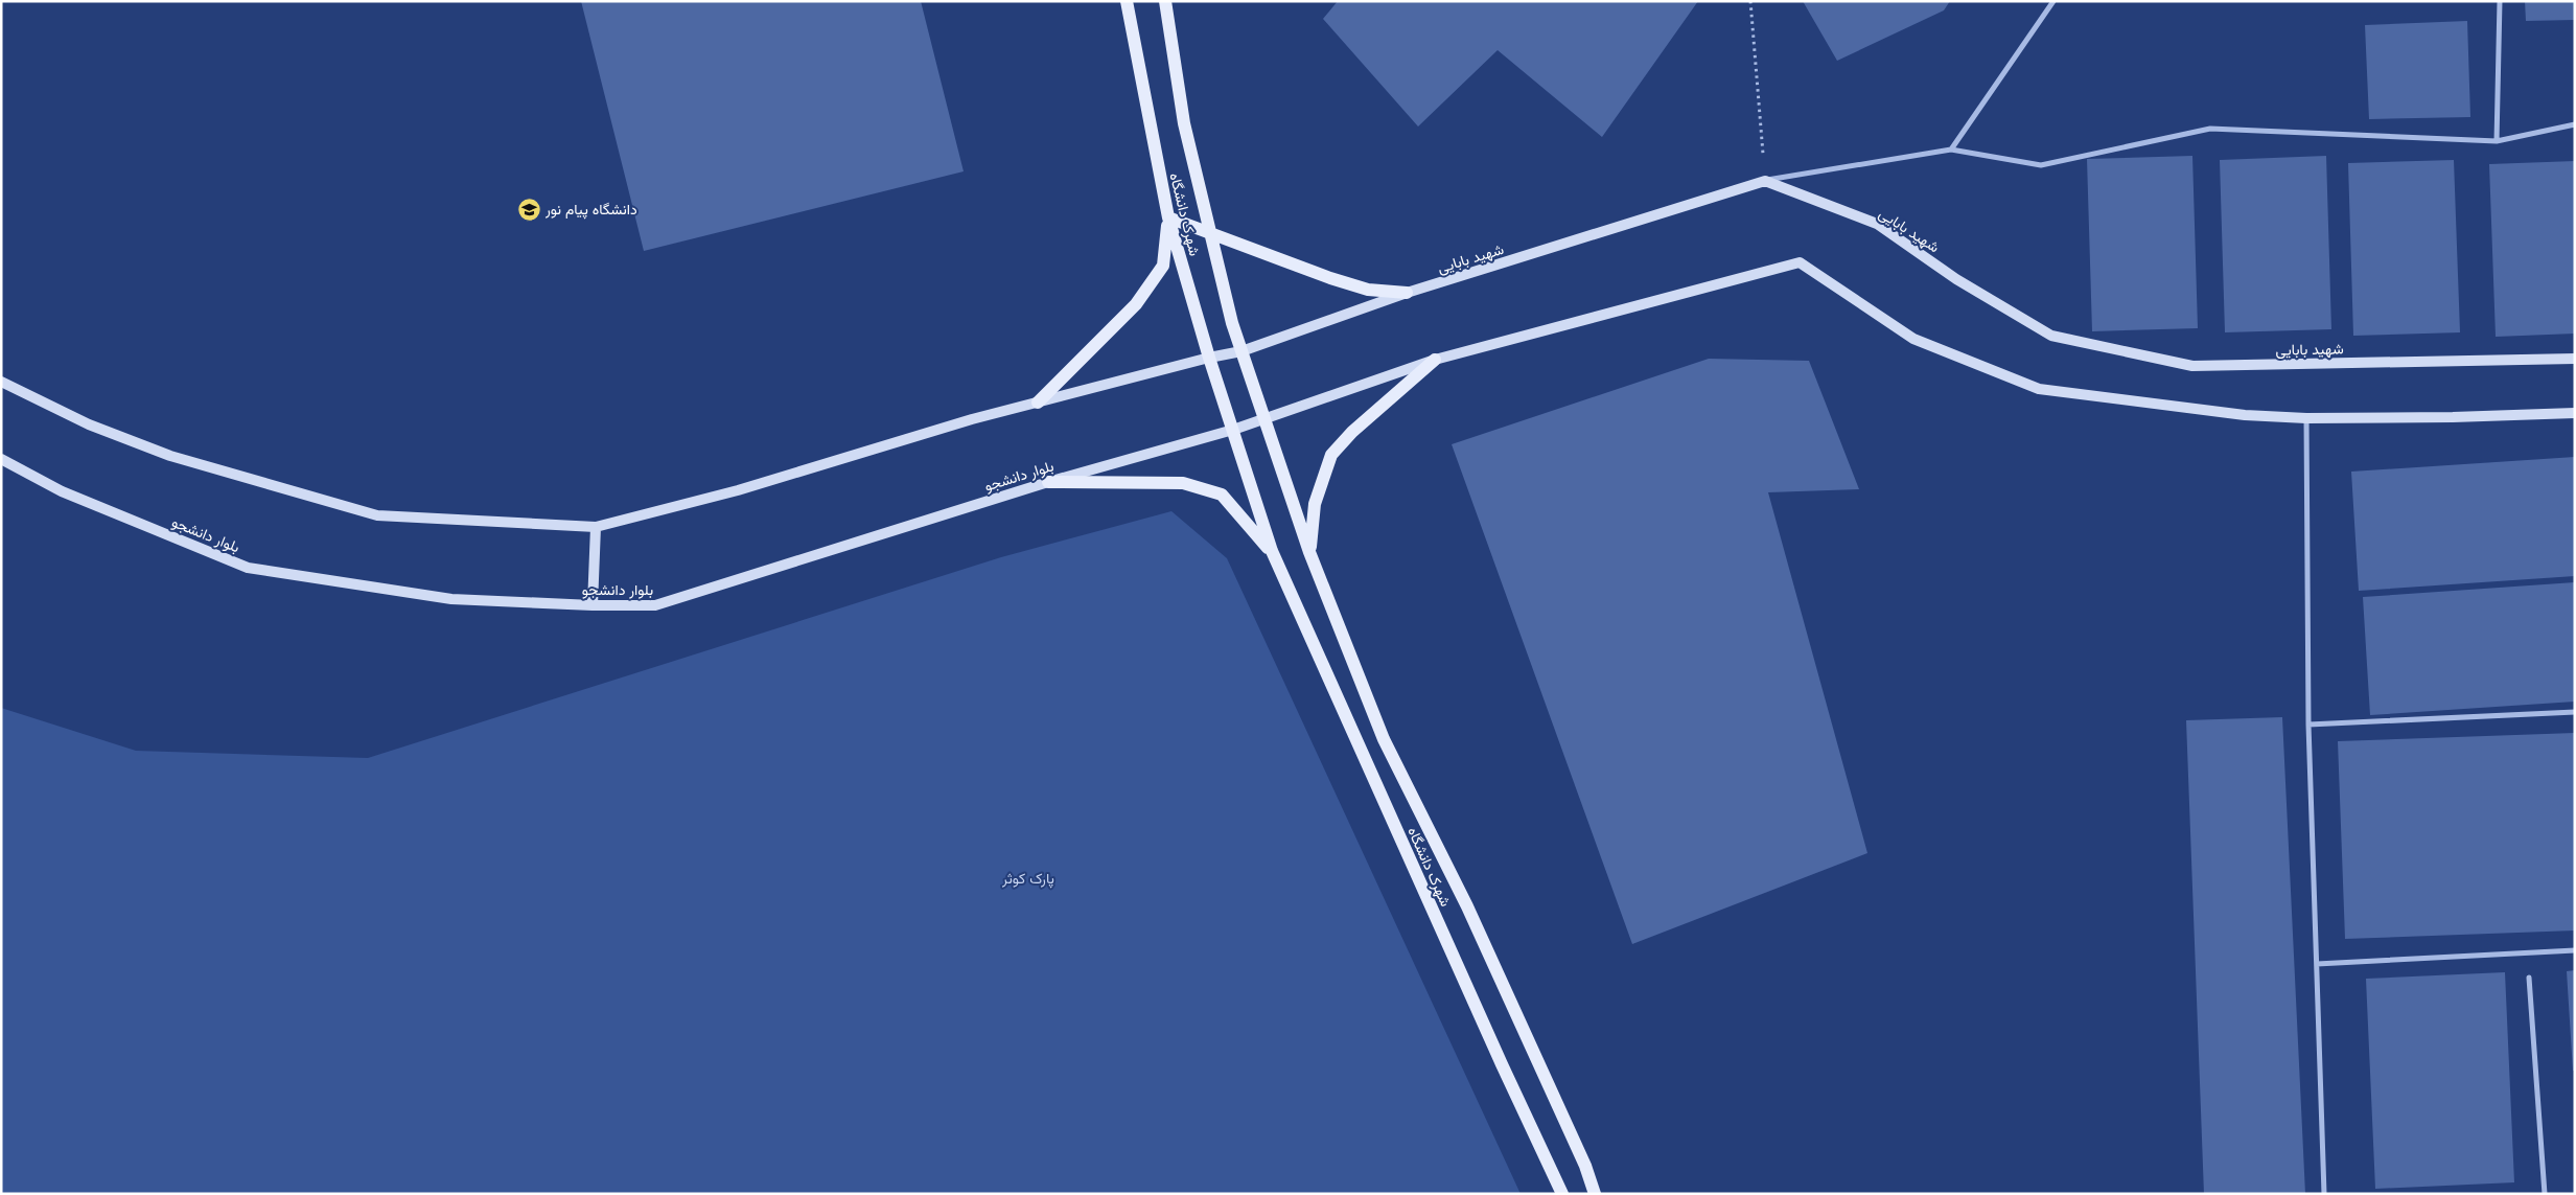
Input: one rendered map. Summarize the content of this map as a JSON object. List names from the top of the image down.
{
  "streets": {
    "main road": ["شهرک دانشگاه", "شهید بابایی", "بلوار دانشجو"]
  },
  "crossings": [
    ["شهرک دانشگاه", "شهید بابایی"],
    ["شهرک دانشگاه", "بلوار دانشجو"]
  ],
  "parks": ["پارک کوثر"],
  "places": {
    "school or university": ["دانشگاه پیام نور"]
  }
}
